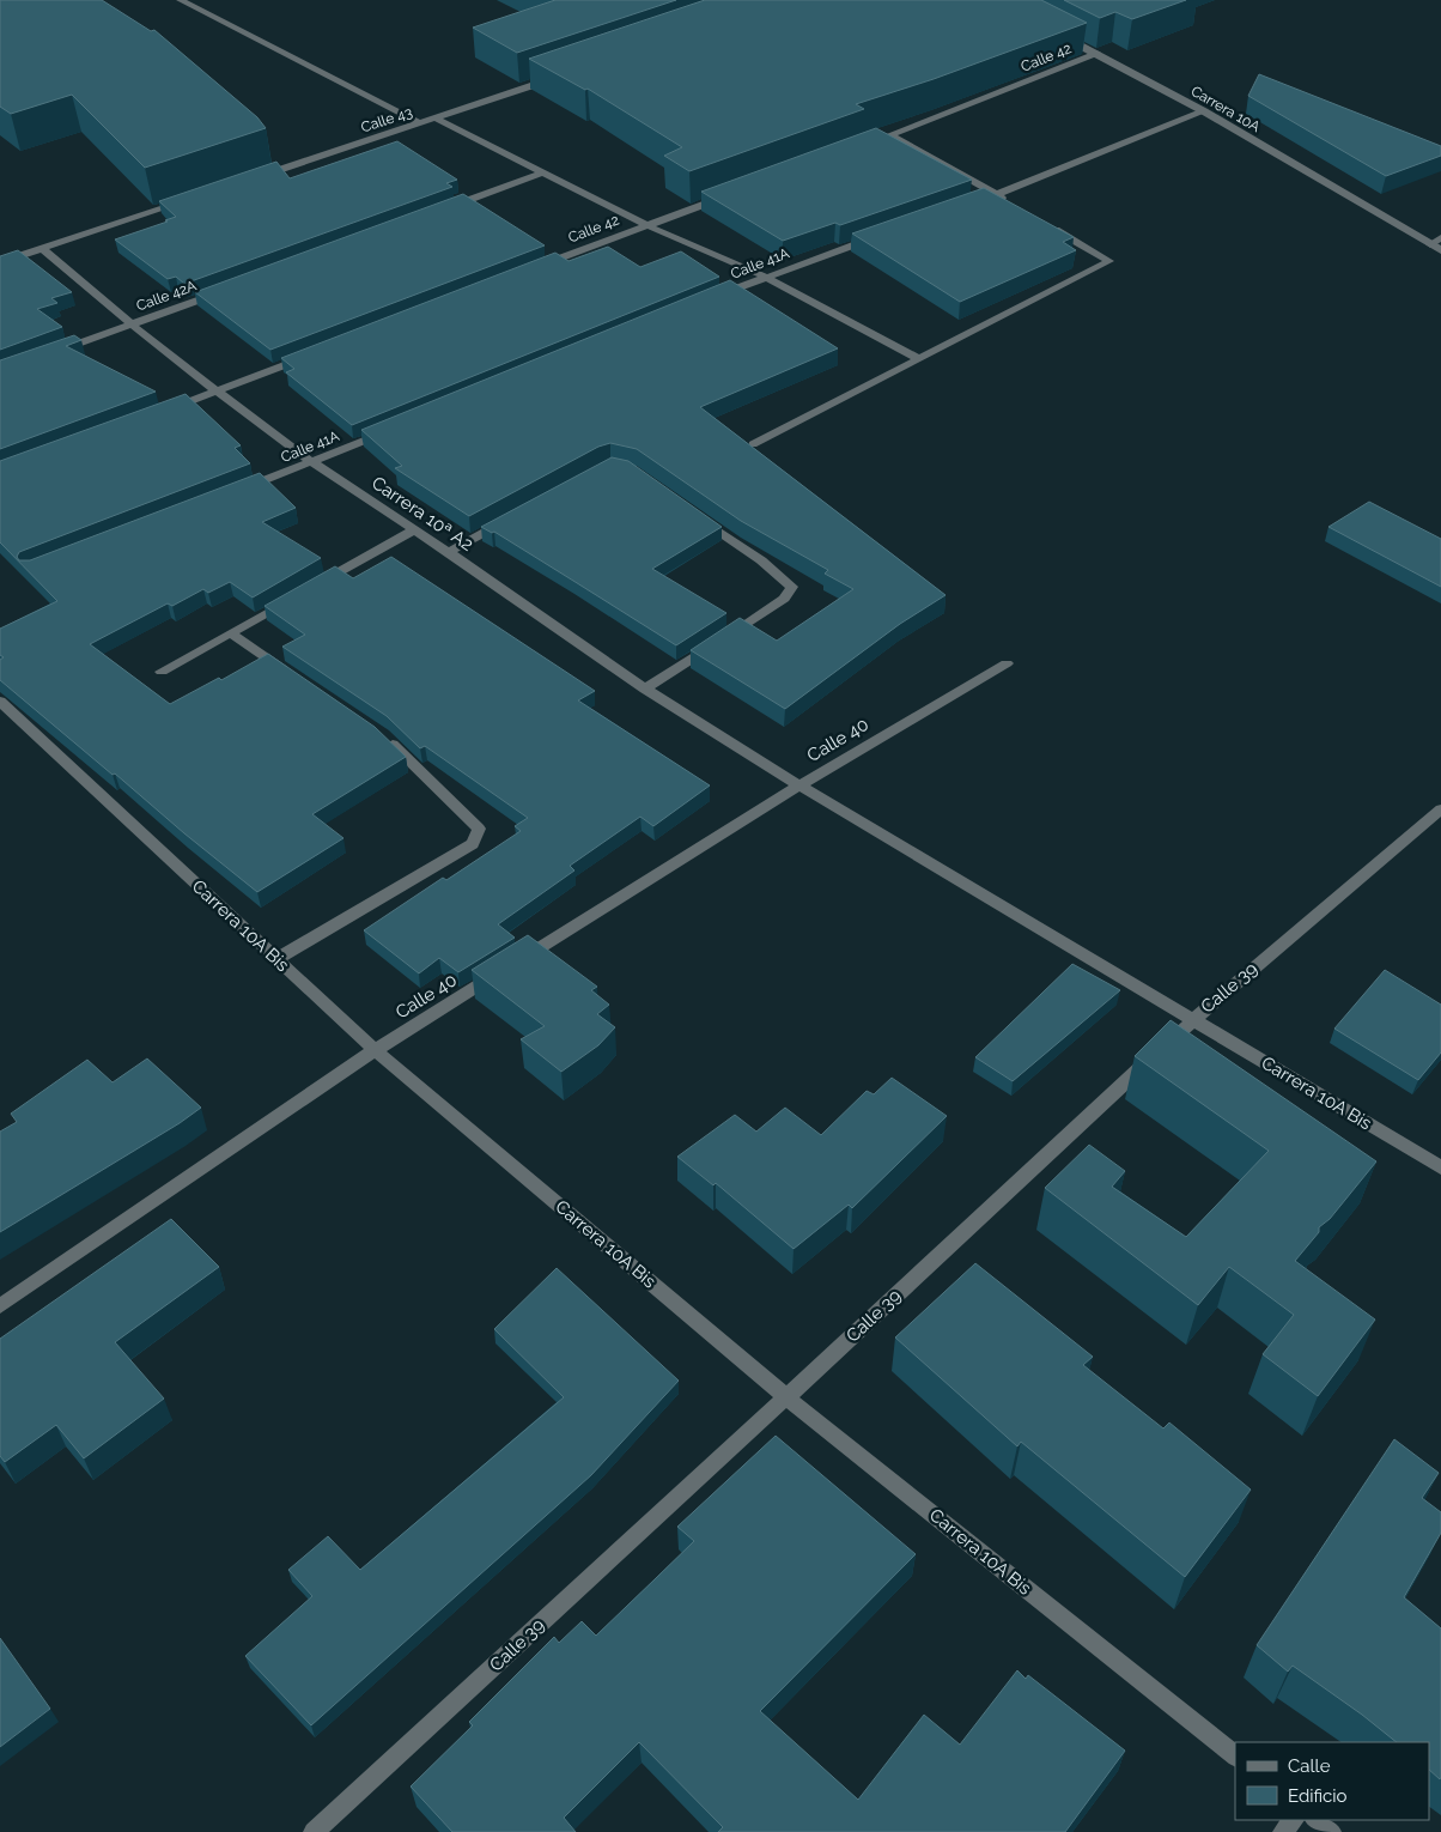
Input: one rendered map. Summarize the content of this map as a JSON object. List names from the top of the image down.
{
  "streets": {
    "street": [
      "Calle 42",
      "Carrera 10A",
      "Calle 43",
      "Calle 41A",
      "Calle 42A",
      "Carrera 10ª A2",
      "Calle 40",
      "Carrera 10A Bis",
      "Calle 39"
    ]
  },
  "crossings": [
    ["Calle 42", "Carrera 10A"],
    ["Calle 41A", "Carrera 10ª A2"],
    ["Calle 42A", "Carrera 10ª A2"],
    ["Carrera 10ª A2", "Calle 40"],
    ["Carrera 10ª A2", "Carrera 10A Bis"],
    ["Calle 40", "Carrera 10A Bis"],
    ["Carrera 10A Bis", "Calle 39"]
  ],
  "legend": ["Calle", "Edificio"]
}
